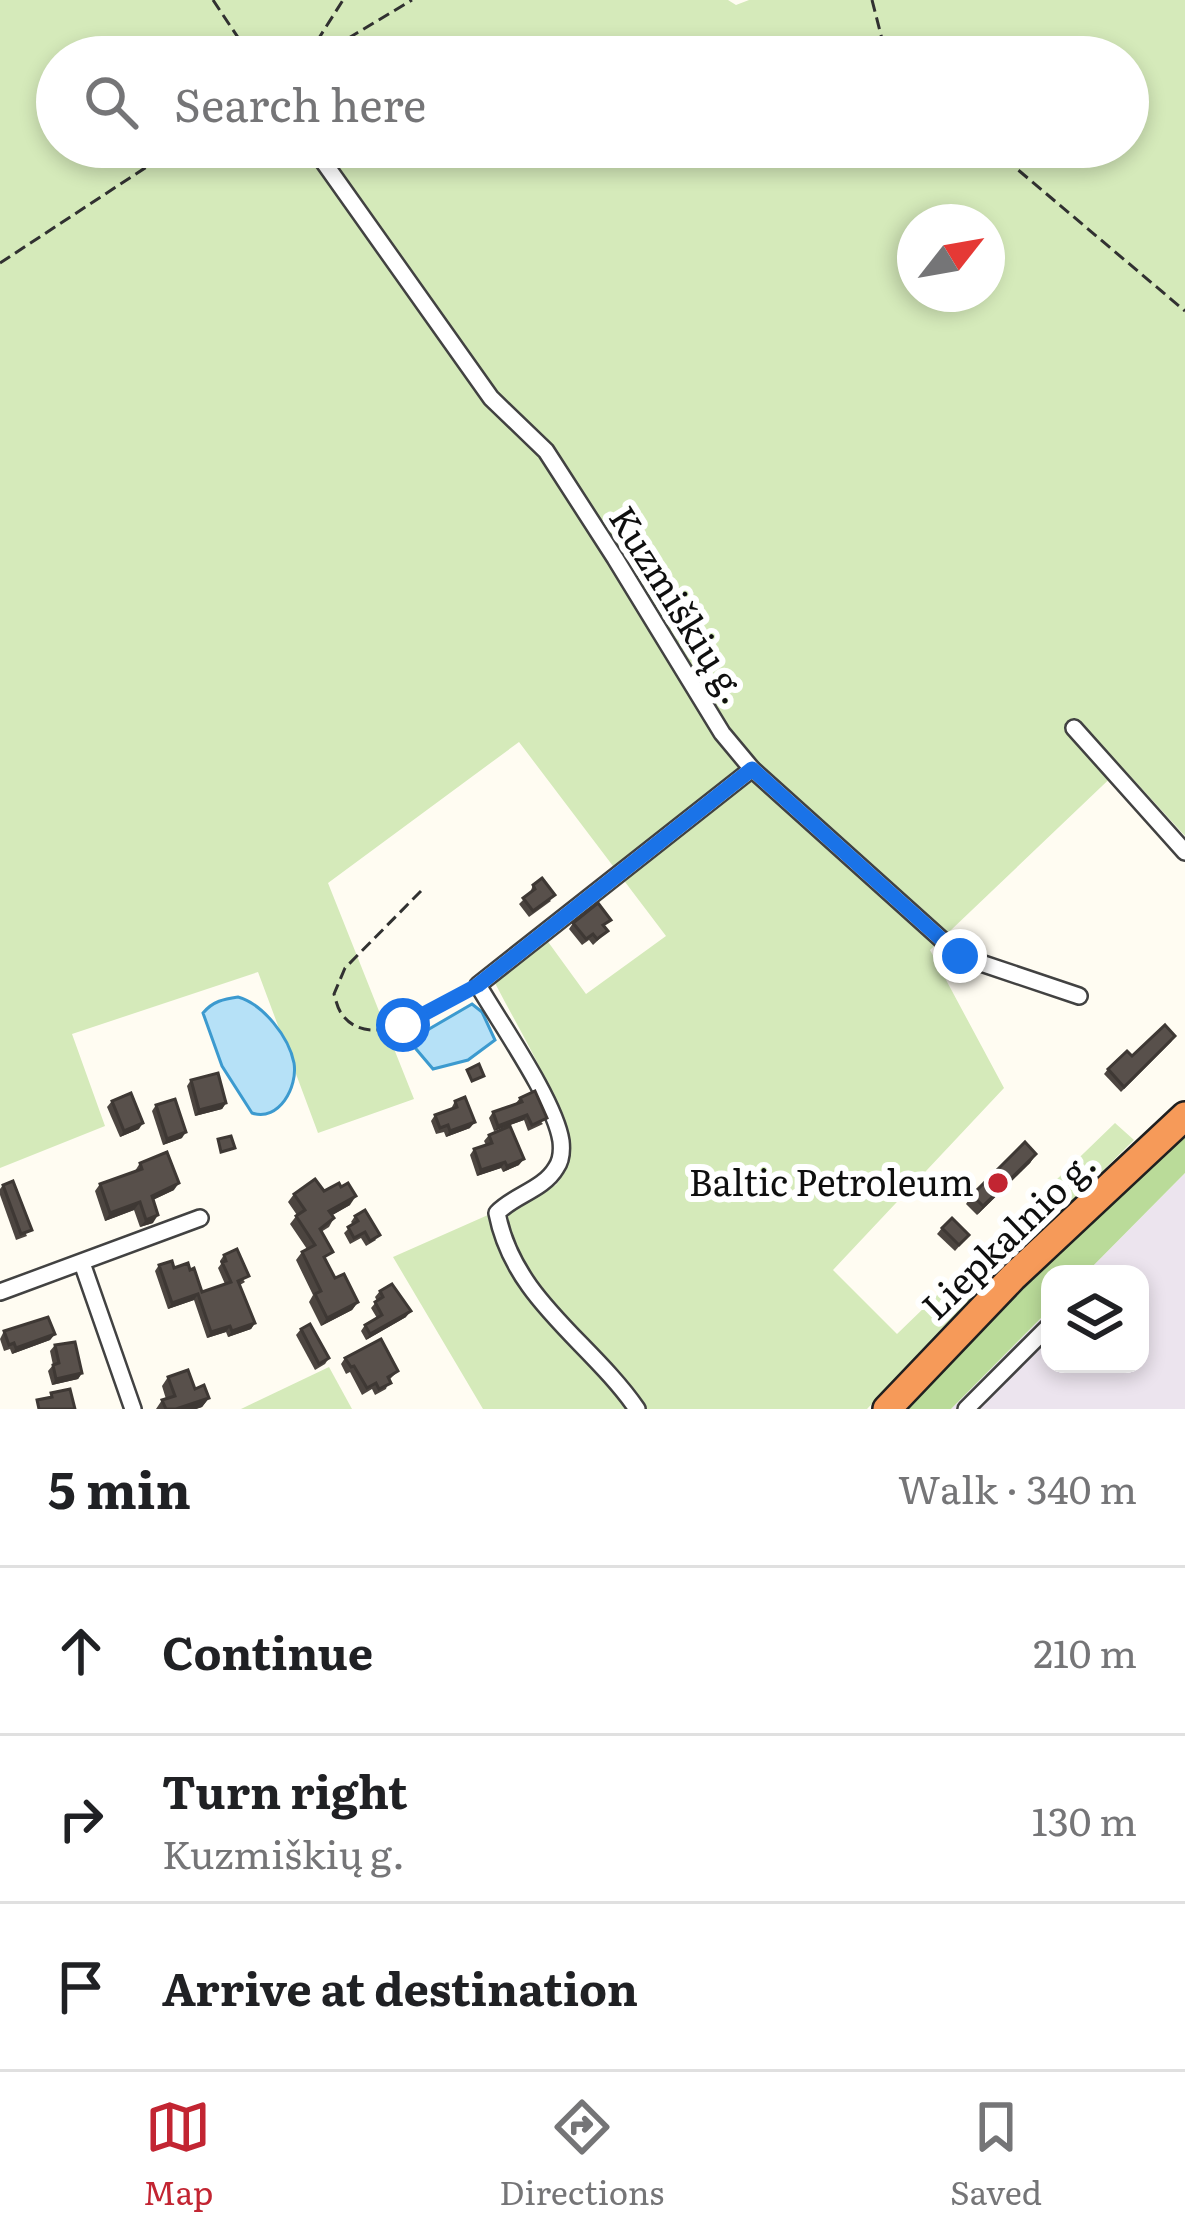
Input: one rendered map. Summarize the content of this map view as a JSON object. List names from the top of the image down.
{
  "streets": {
    "highway": ["Liepkalnio g."],
    "street": ["Kuzmiškių g."]
  },
  "places": ["Baltic Petroleum"],
  "north": "top right",
  "page": {
    "search": "Search here",
    "heading": ["5 min", "Walk · 340 m"],
    "list": [
      ["Continue", "210 m"],
      ["Turn right", "Kuzmiškių g.", "130 m"],
      "Arrive at destination"
    ],
    "nav": ["Map", "Directions", "Saved"]
  }
}
